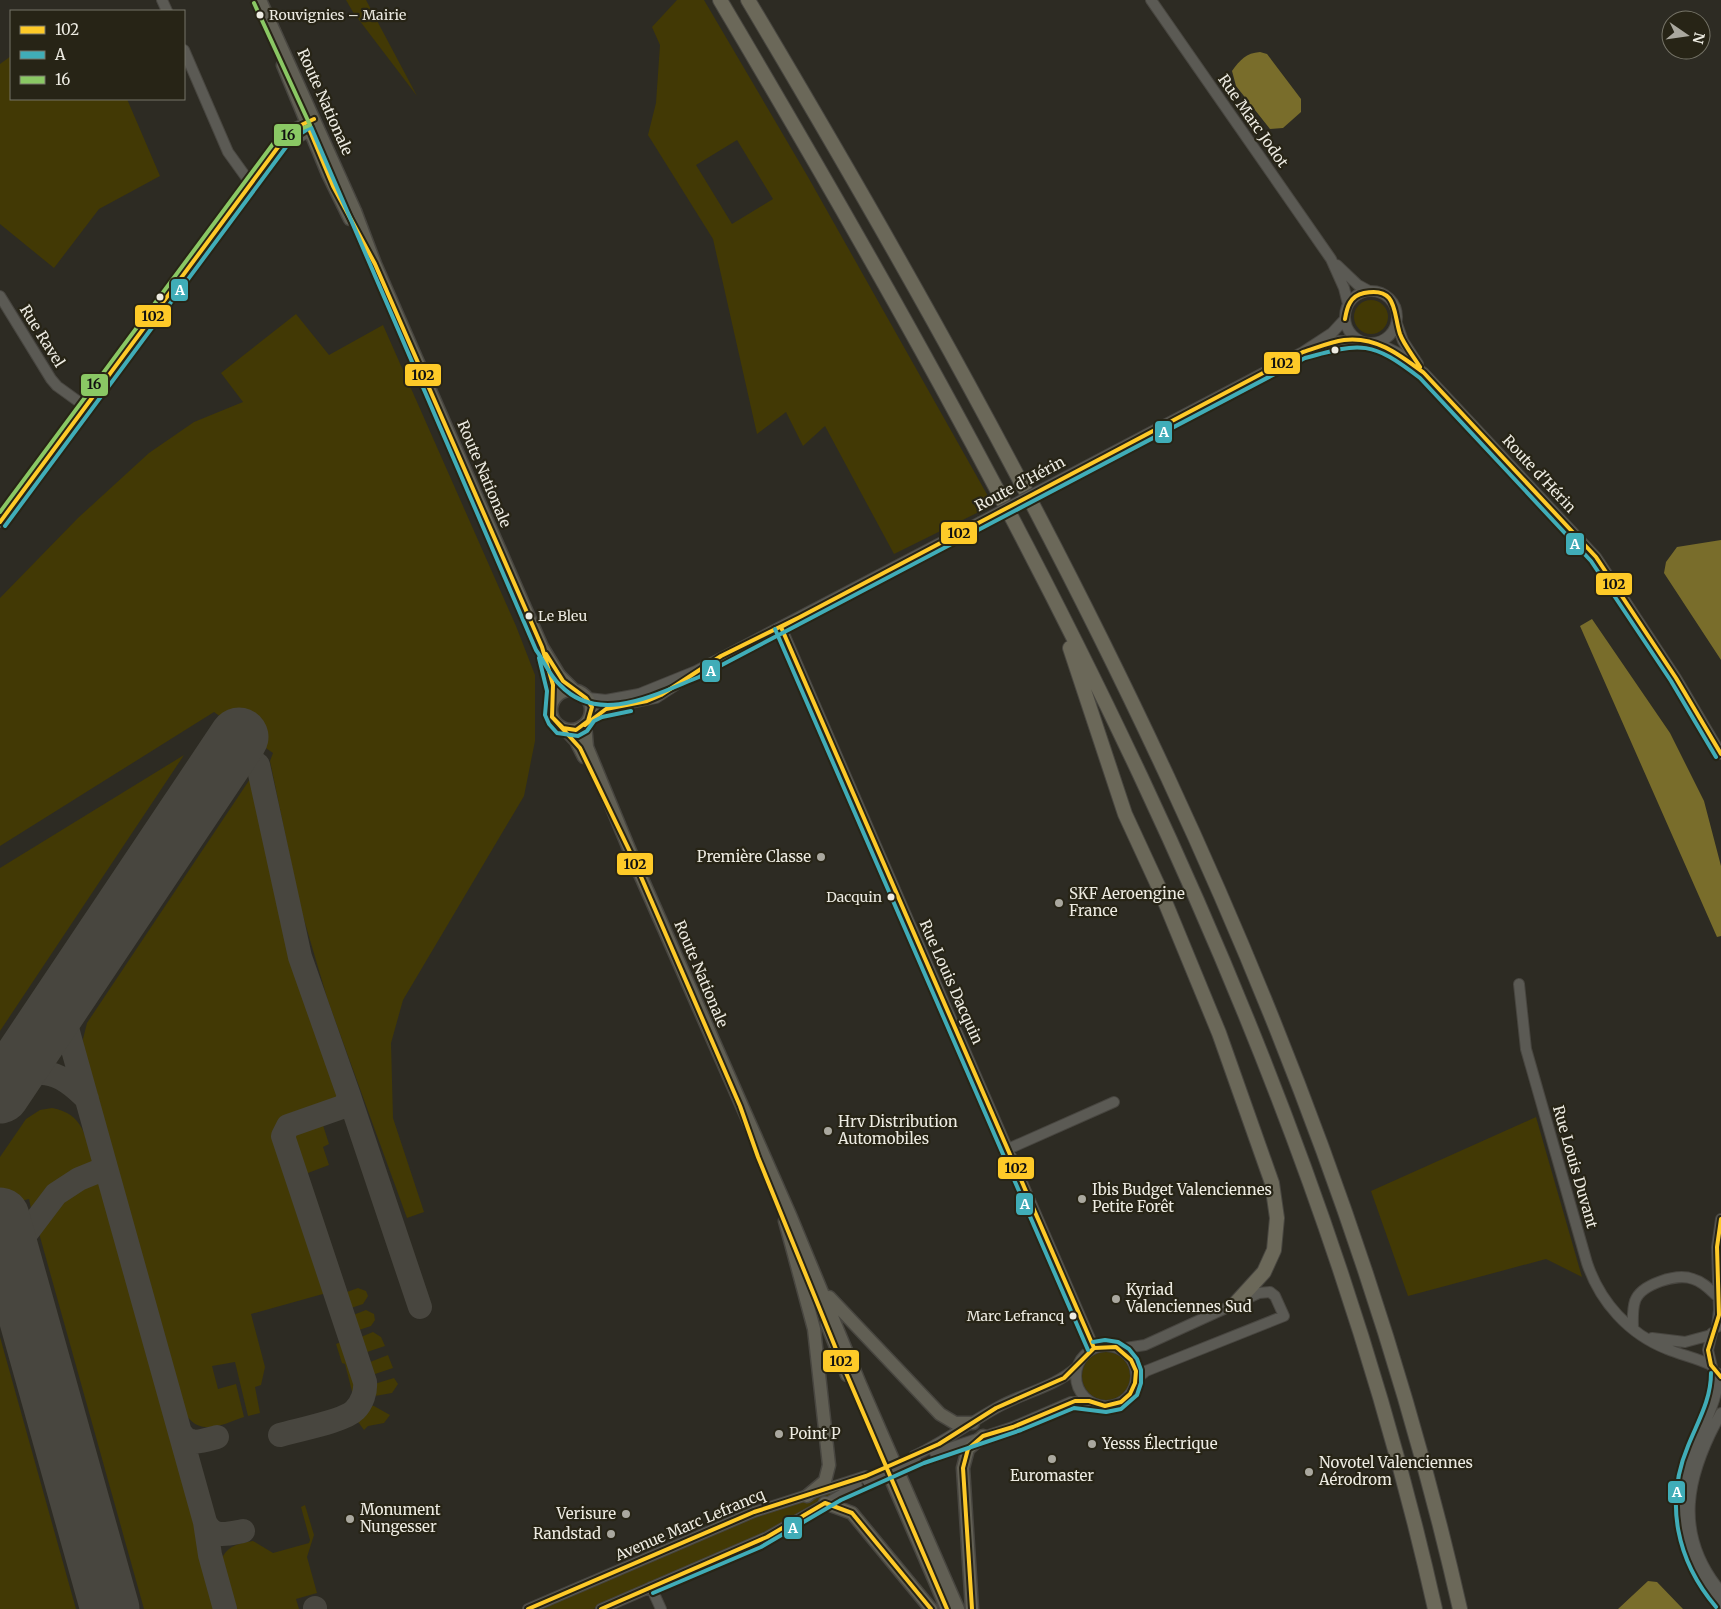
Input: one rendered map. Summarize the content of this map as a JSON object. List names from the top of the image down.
{
  "streets": {
    "main road": ["Route Nationale"],
    "street": [
      "Rue Marc Jodot",
      "Rue Ravel",
      "Route d'Hérin",
      "Rue Louis Dacquin",
      "Rue Louis Duvant",
      "Avenue Marc Lefrancq"
    ]
  },
  "crossings": [
    ["Route Nationale", "Route d'Hérin"],
    ["Rue Marc Jodot", "Route d'Hérin"],
    ["Route d'Hérin", "Rue Louis Dacquin"]
  ],
  "places": [
    "Rouvignies – Mairie",
    "Le Bleu",
    "Première Classe",
    "Dacquin",
    "SKF Aeroengine France",
    "Hrv Distribution Automobiles",
    "Ibis Budget Valenciennes Petite Forêt",
    "Kyriad Valenciennes Sud",
    "Marc Lefrancq",
    "Point P",
    "Yesss Électrique",
    "Euromaster",
    "Novotel Valenciennes Aérodrom",
    "Verisure",
    "Monument Nungesser",
    "Randstad"
  ],
  "lines": ["transit line 16", "transit line 102", "transit line A"],
  "legend": ["102", "A", "16"],
  "north": "right"
}
